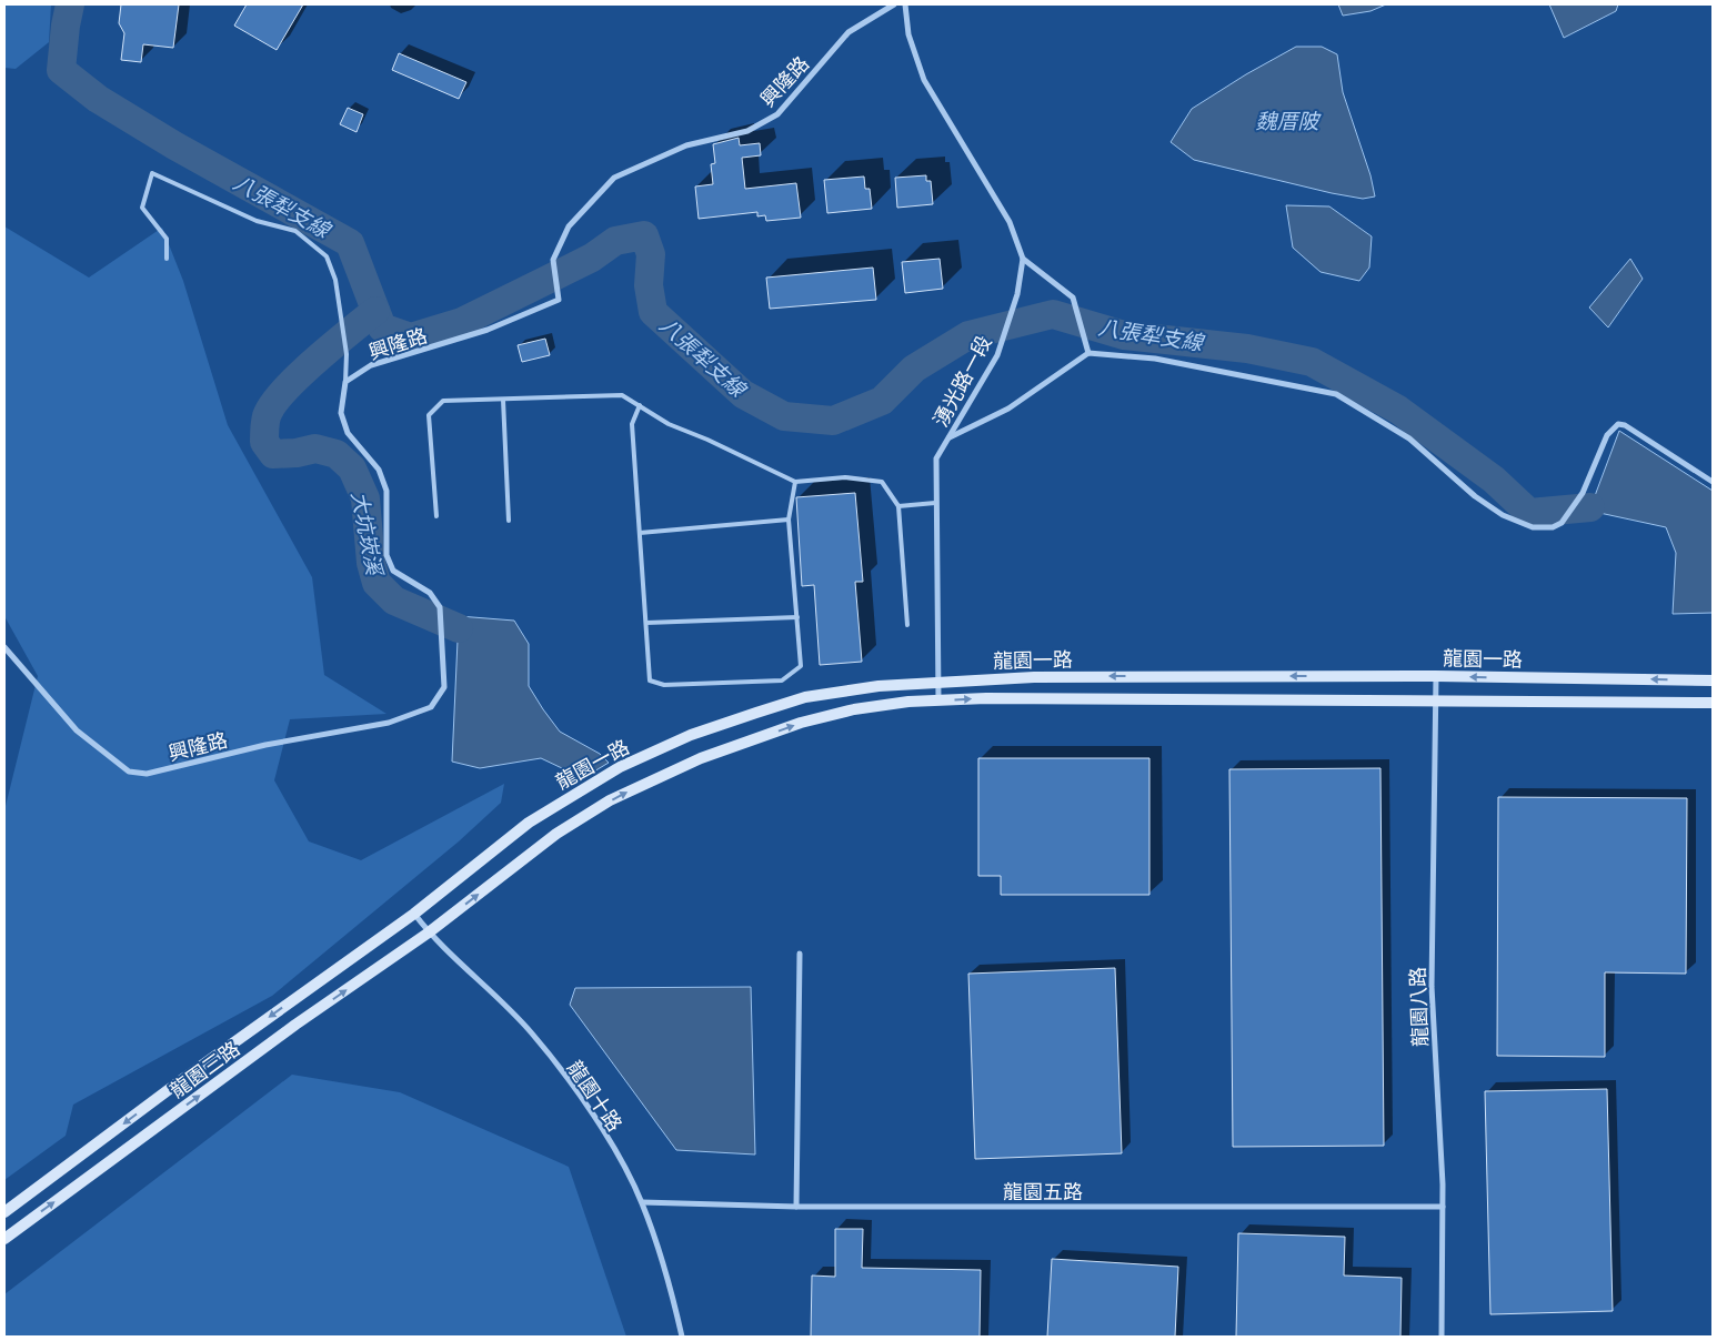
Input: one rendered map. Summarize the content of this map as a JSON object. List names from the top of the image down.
{
  "streets": {
    "street": [
      "興隆路",
      "湧光路一段",
      "龍園一路",
      "龍園八路",
      "龍園三路",
      "龍園十路",
      "龍園五路"
    ]
  },
  "crossings": [
    ["湧光路一段", "龍園一路"],
    ["龍園一路", "龍園八路"],
    ["龍園一路", "龍園三路"],
    ["龍園一路", "龍園十路"],
    ["龍園八路", "龍園五路"],
    ["龍園三路", "龍園十路"],
    ["龍園十路", "龍園五路"]
  ],
  "water": ["魏厝陂", "八張犁支線", "大坑崁溪"]
}
